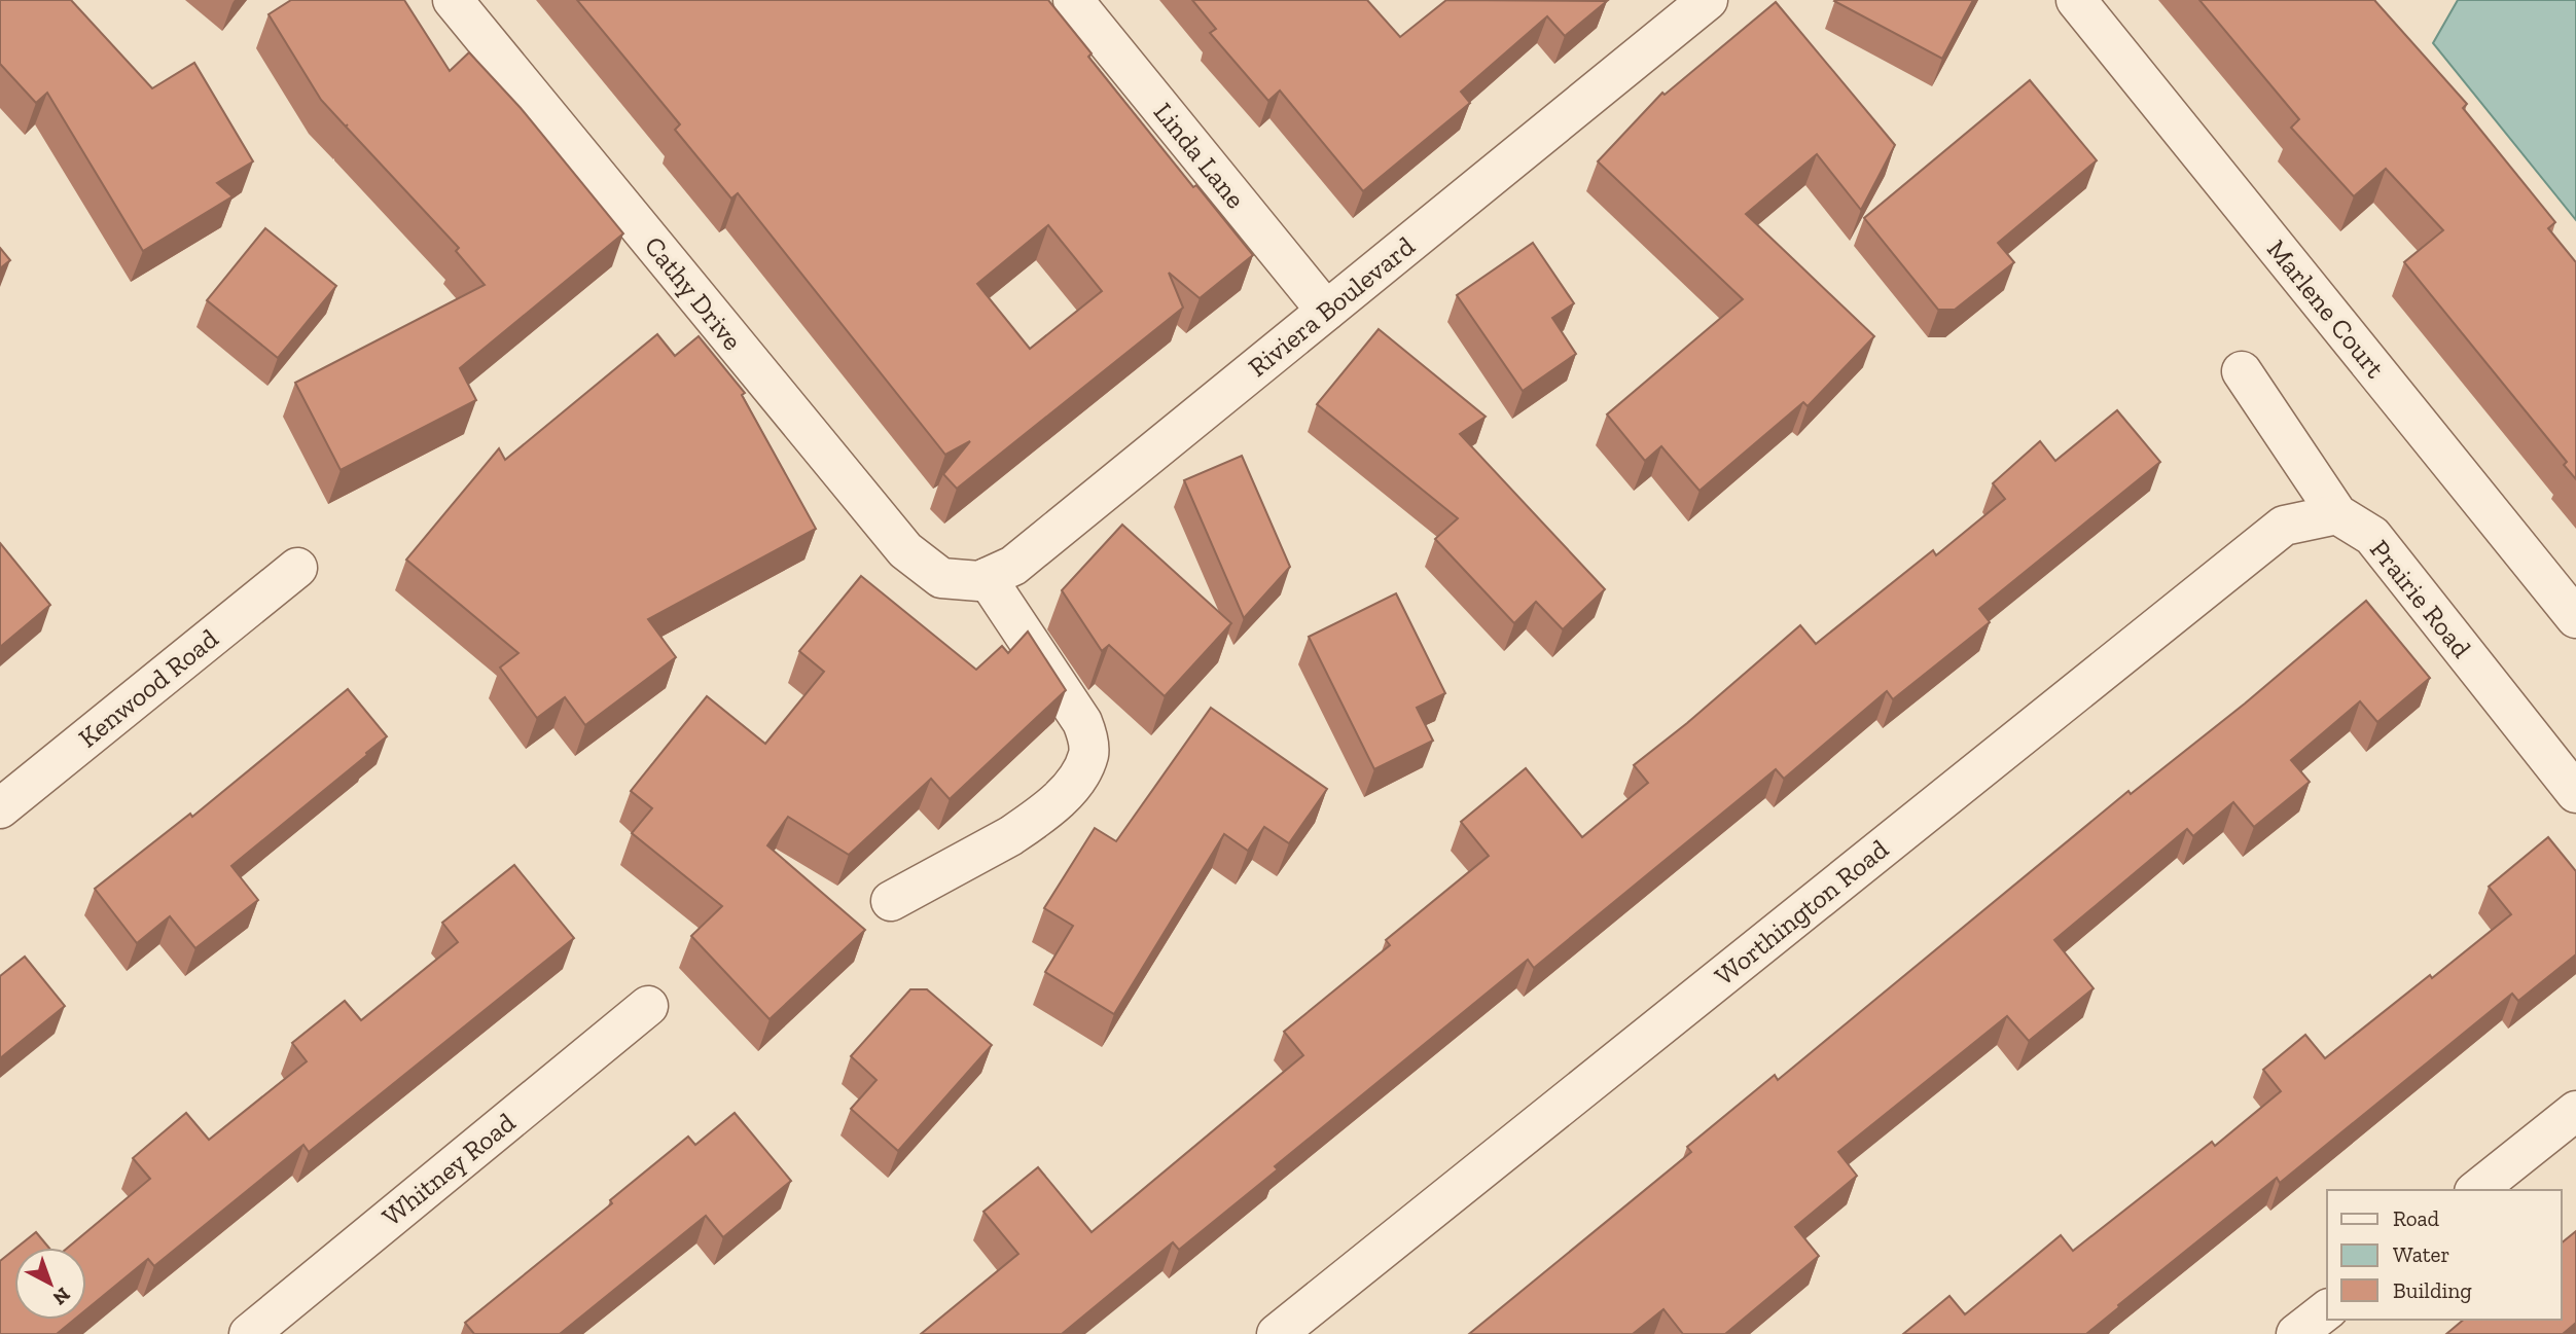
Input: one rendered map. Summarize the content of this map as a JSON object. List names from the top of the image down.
{
  "streets": {
    "street": [
      "Linda Lane",
      "Cathy Drive",
      "Riviera Boulevard",
      "Marlene Court",
      "Prairie Road",
      "Kenwood Road",
      "Worthington Road",
      "Whitney Road"
    ]
  },
  "crossings": [
    ["Linda Lane", "Riviera Boulevard"],
    ["Cathy Drive", "Riviera Boulevard"],
    ["Prairie Road", "Worthington Road"]
  ],
  "legend": ["Road", "Water", "Building"],
  "north": "bottom right"
}
